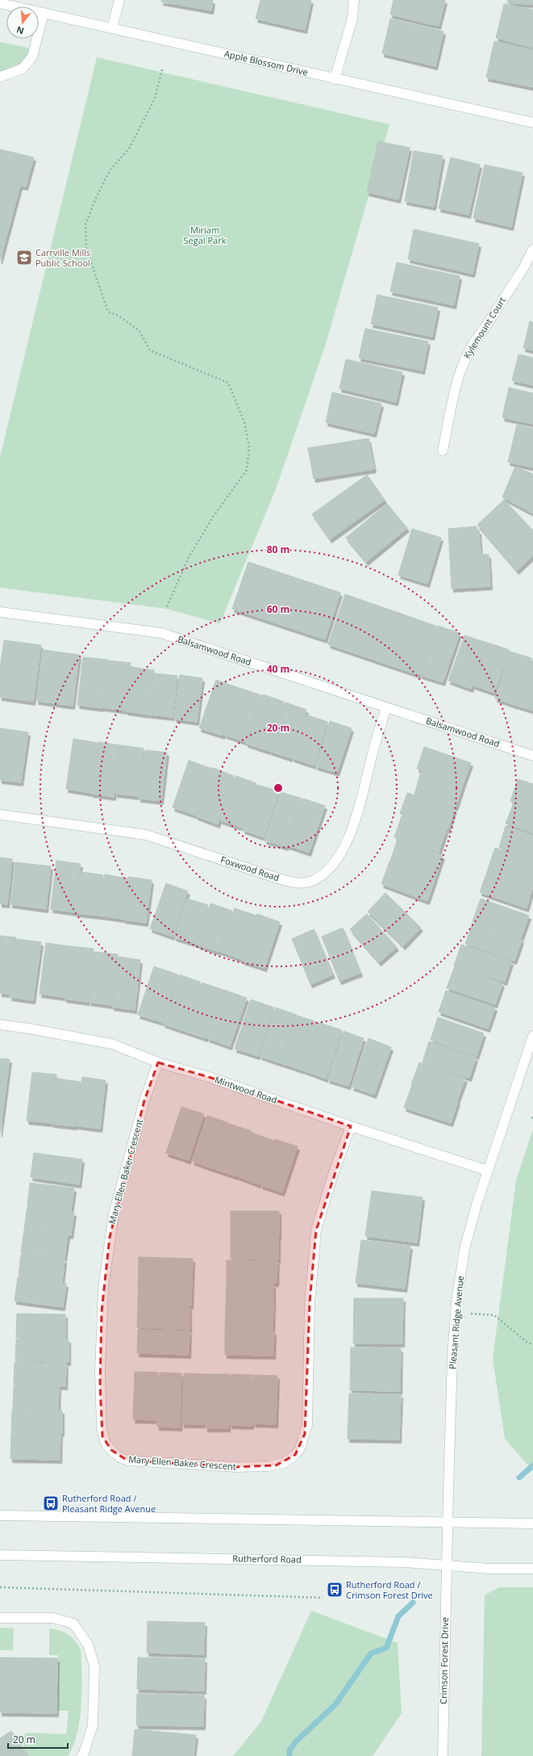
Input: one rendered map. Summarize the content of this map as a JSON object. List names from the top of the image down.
{
  "streets": {
    "street": [
      "Apple Blossom Drive",
      "Kylemount Court",
      "Balsamwood Road",
      "Foxwood Road",
      "Mintwood Road",
      "Mary Ellen Baker Crescent",
      "Pleasant Ridge Avenue",
      "Rutherford Road",
      "Crimson Forest Drive"
    ]
  },
  "crossings": [
    ["Balsamwood Road", "Foxwood Road"],
    ["Mintwood Road", "Mary Ellen Baker Crescent"],
    ["Mintwood Road", "Pleasant Ridge Avenue"],
    ["Pleasant Ridge Avenue", "Rutherford Road"],
    ["Pleasant Ridge Avenue", "Crimson Forest Drive"],
    ["Rutherford Road", "Crimson Forest Drive"]
  ],
  "parks": ["Miriam Segal Park"],
  "places": {
    "school or university": ["Carrville Mills Public School"],
    "bus stop": ["Rutherford Road / Pleasant Ridge Avenue", "Rutherford Road / Crimson Forest Drive"]
  },
  "scale_bar": "20 m",
  "north": "bottom",
  "rings": [
    "80 m",
    "60 m",
    "40 m",
    "20 m"
  ]
}
